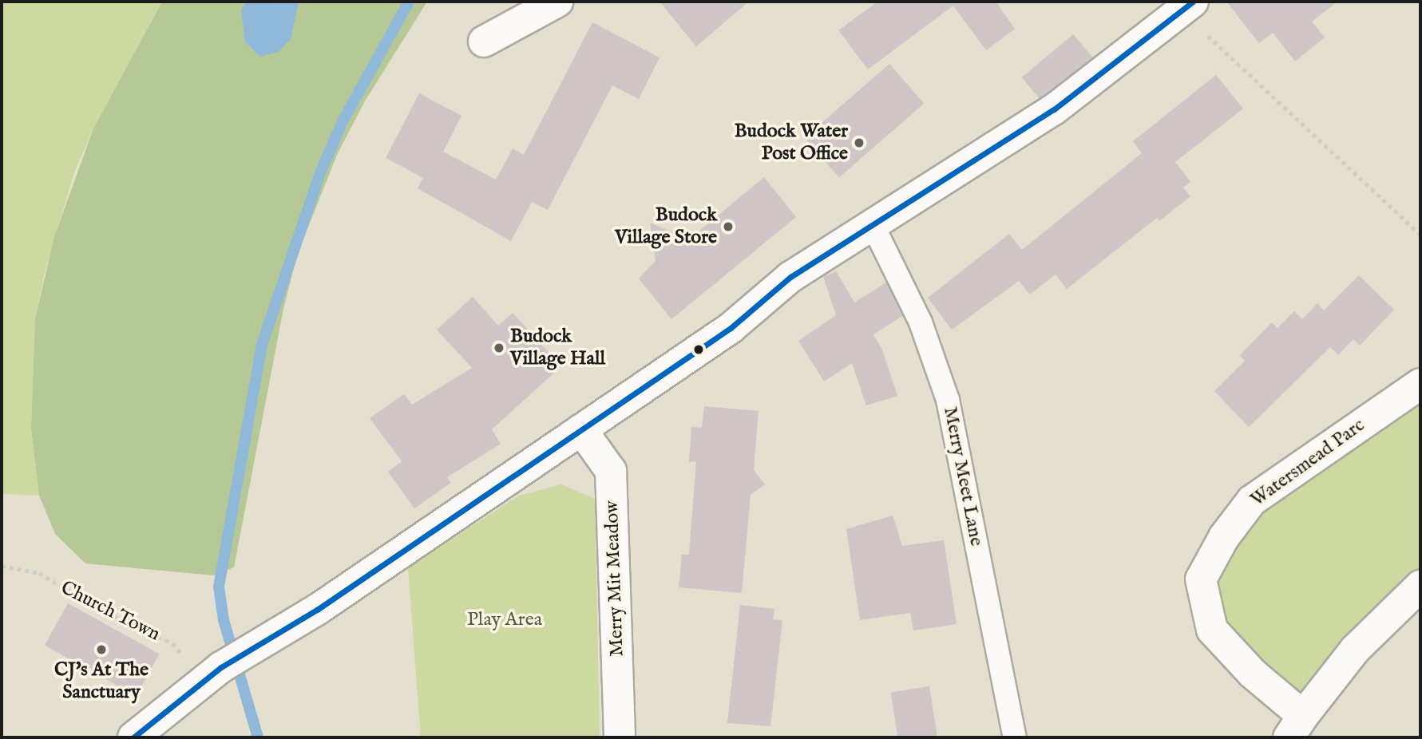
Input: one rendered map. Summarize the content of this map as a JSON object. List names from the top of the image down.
{
  "streets": {
    "street": ["Watersmead Parc", "Merry Mit Meadow"],
    "lane": ["Merry Meet Lane"],
    "path": ["Church Town"]
  },
  "parks": ["Play Area"],
  "places": [
    "Budock Water Post Office",
    "Budock Village Store",
    "Budock Village Hall",
    "CJ's At The Sanctuary"
  ]
}
